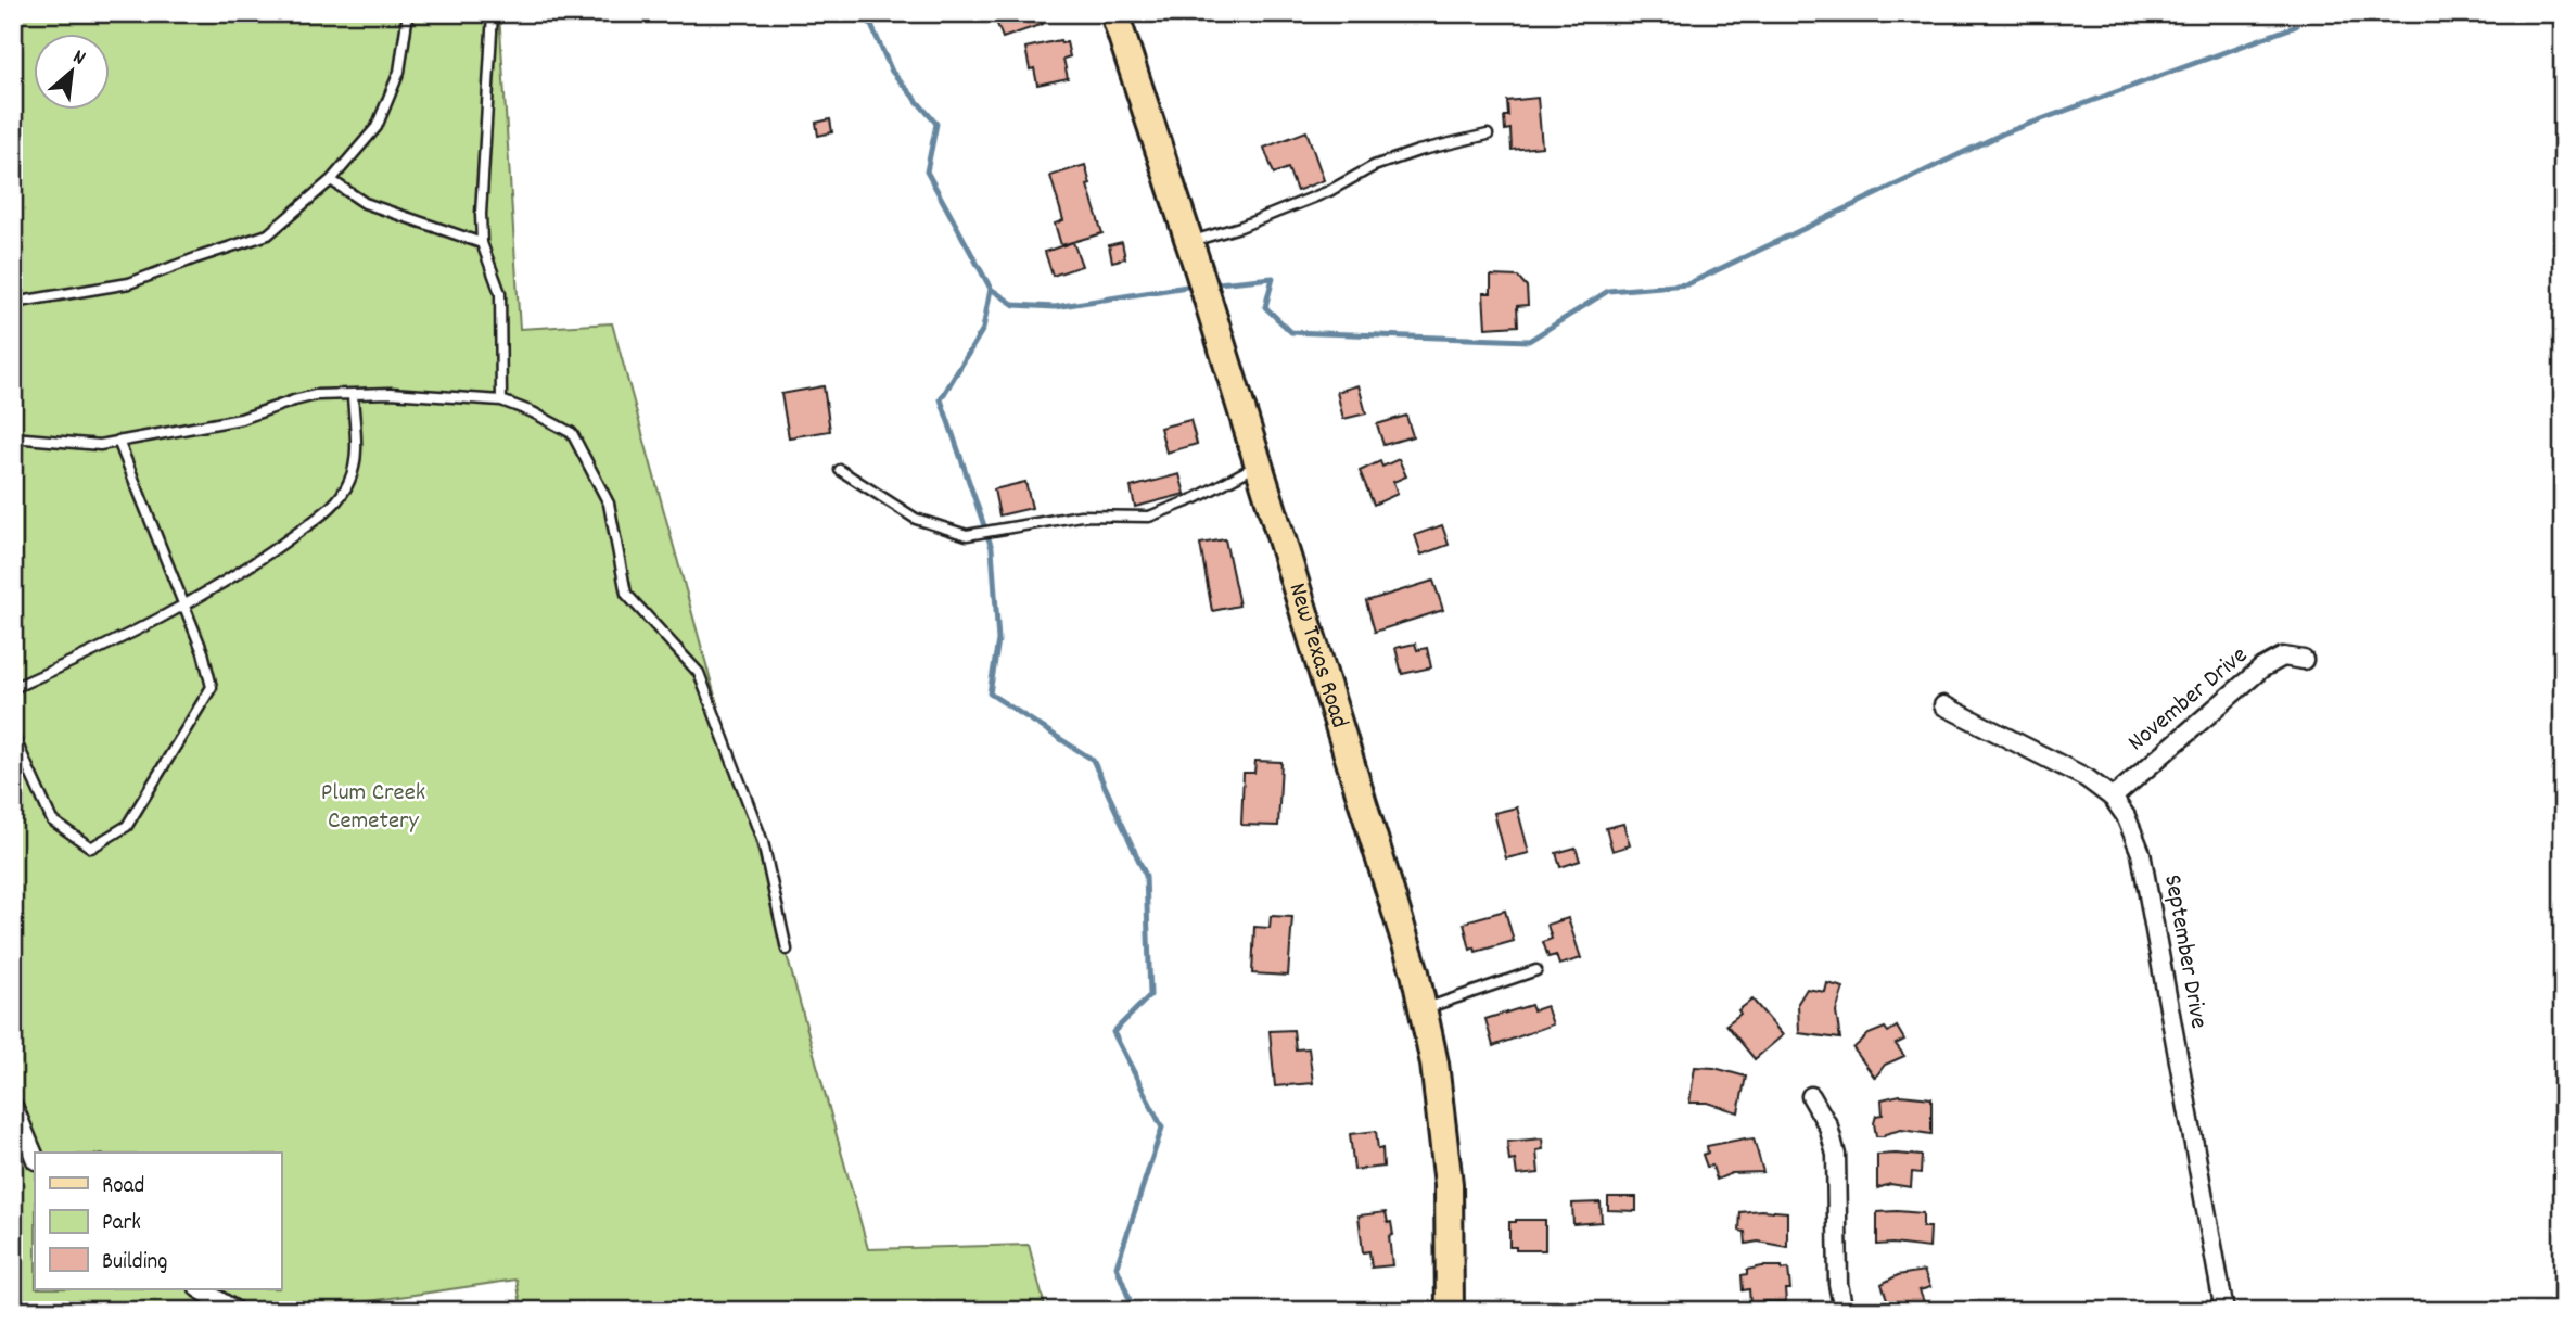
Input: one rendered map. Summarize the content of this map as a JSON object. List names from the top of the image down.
{
  "streets": {
    "main road": ["New Texas Road"],
    "street": ["November Drive", "September Drive"]
  },
  "crossings": [
    ["November Drive", "September Drive"]
  ],
  "parks": ["Plum Creek Cemetery"],
  "legend": ["Road", "Park", "Building"],
  "north": "top right"
}
